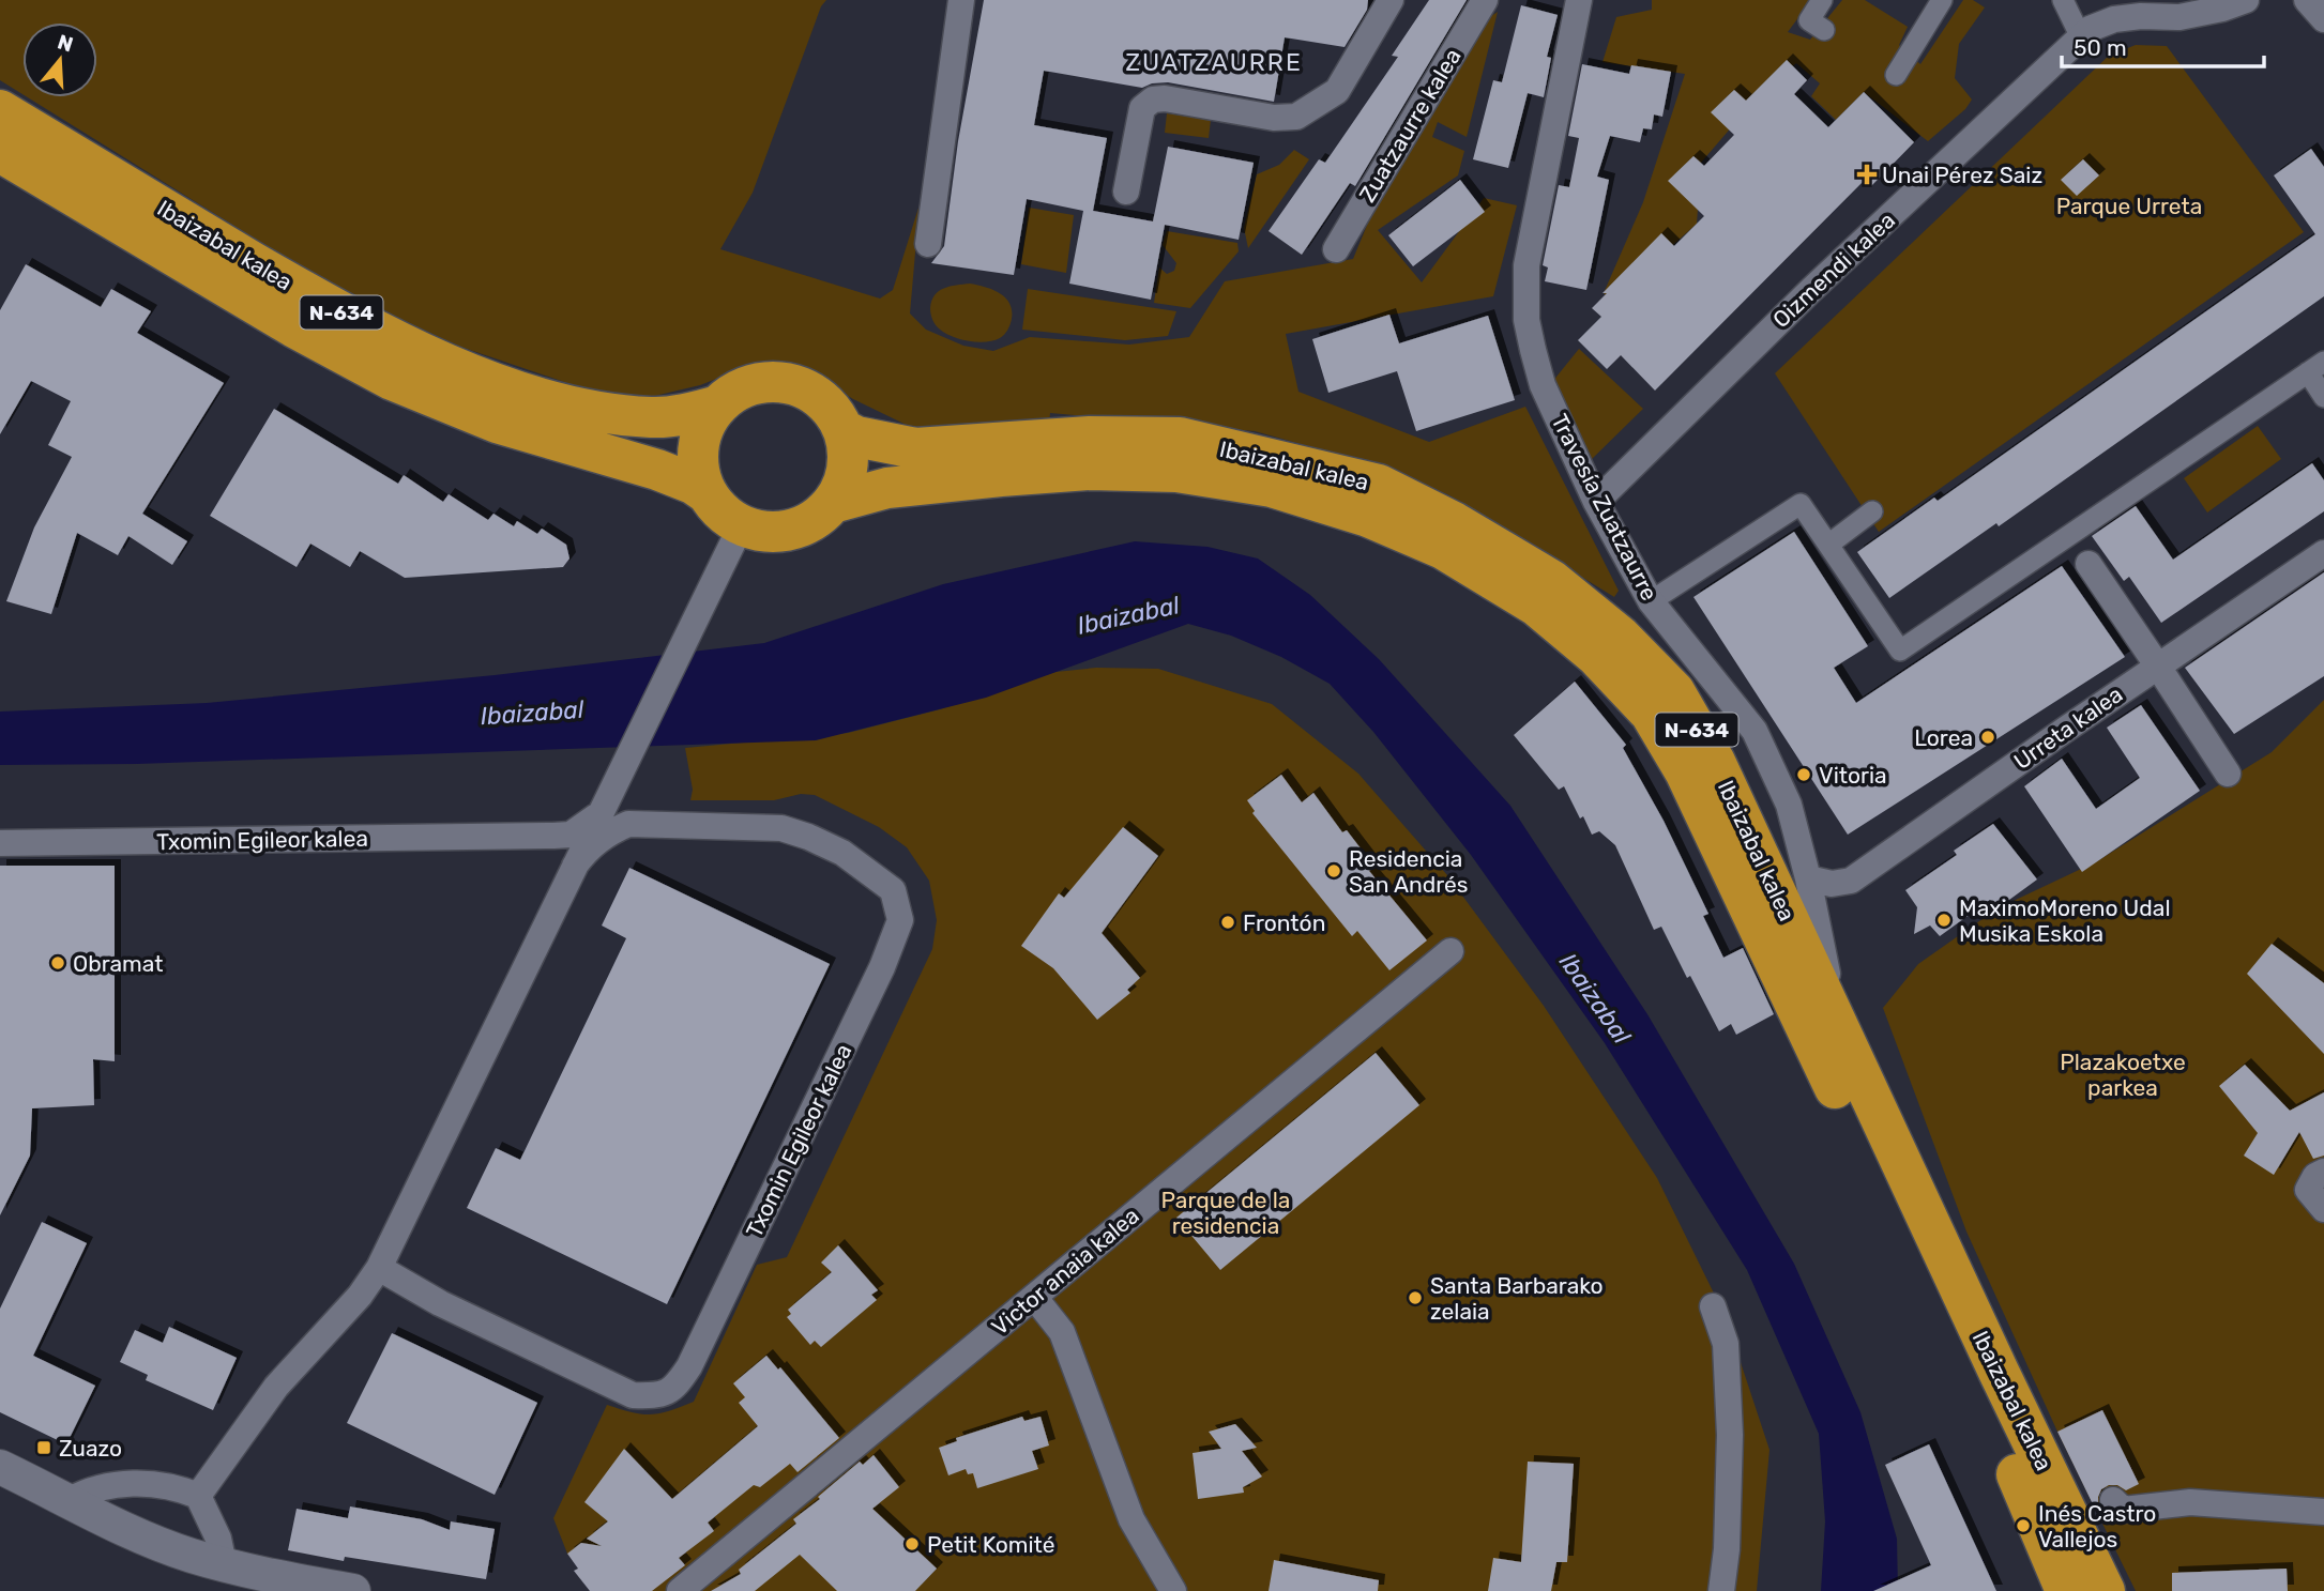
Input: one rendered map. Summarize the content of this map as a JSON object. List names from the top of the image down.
{
  "streets": {
    "highway": ["Ibaizabal kalea", "N-634"],
    "street": [
      "Zuatzaurre kalea",
      "Oizmendi kalea",
      "Travesía Zuatzaurre",
      "Urreta kalea",
      "Txomin Egileor kalea",
      "Victor anaia kalea"
    ]
  },
  "crossings": [
    ["Ibaizabal kalea", "N-634"],
    ["Ibaizabal kalea", "Travesía Zuatzaurre"],
    ["Oizmendi kalea", "Travesía Zuatzaurre"],
    ["Travesía Zuatzaurre", "Urreta kalea"]
  ],
  "districts": ["ZUATZAURRE"],
  "water": ["Ibaizabal"],
  "parks": ["Parque Urreta", "Plazakoetxe parkea", "Parque de la residencia"],
  "places": {
    "health": ["Unai Pérez Saiz"],
    "other": [
      "Lorea",
      "Vitoria",
      "Residencia San Andrés",
      "MaximoMoreno Udal Musika Eskola",
      "Frontón",
      "Obramat",
      "Santa Barbarako zelaia",
      "Inés Castro Vallejos",
      "Petit Komité"
    ],
    "transit": ["Zuazo"]
  },
  "scale_bar": "50 m",
  "north": "top"
}
